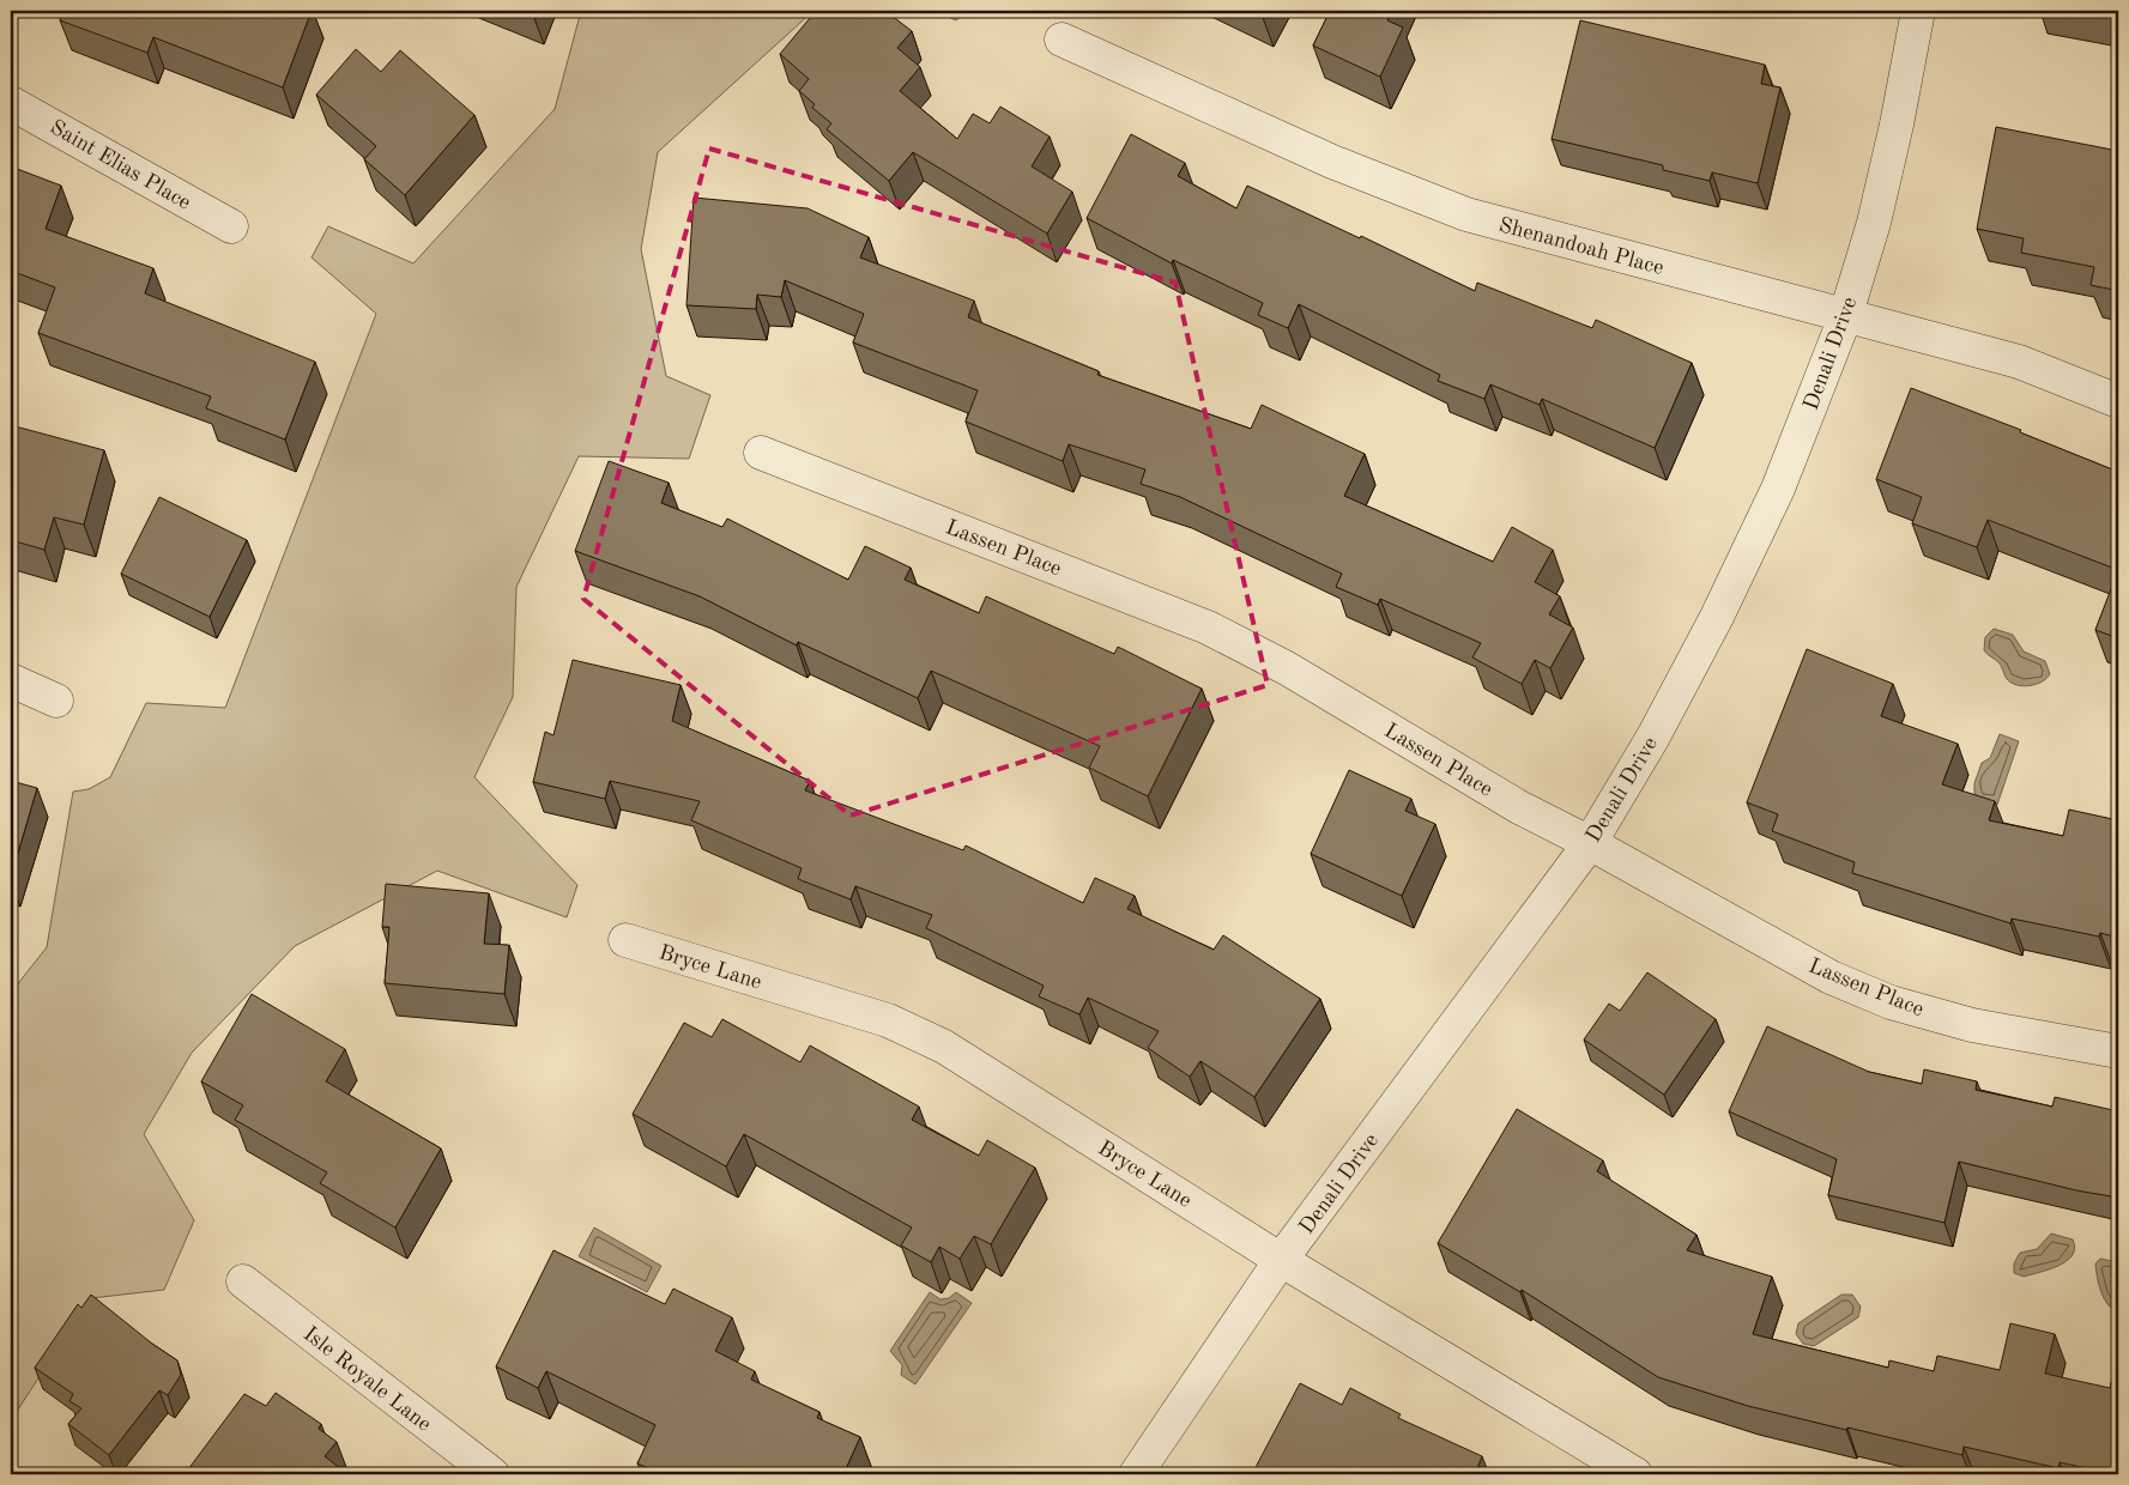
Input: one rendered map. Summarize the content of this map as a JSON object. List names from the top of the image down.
{
  "streets": {
    "street": [
      "Saint Elias Place",
      "Shenandoah Place",
      "Denali Drive",
      "Lassen Place",
      "Bryce Lane",
      "Isle Royale Lane"
    ]
  },
  "crossings": [
    ["Shenandoah Place", "Denali Drive"],
    ["Denali Drive", "Lassen Place"],
    ["Denali Drive", "Bryce Lane"]
  ]
}
